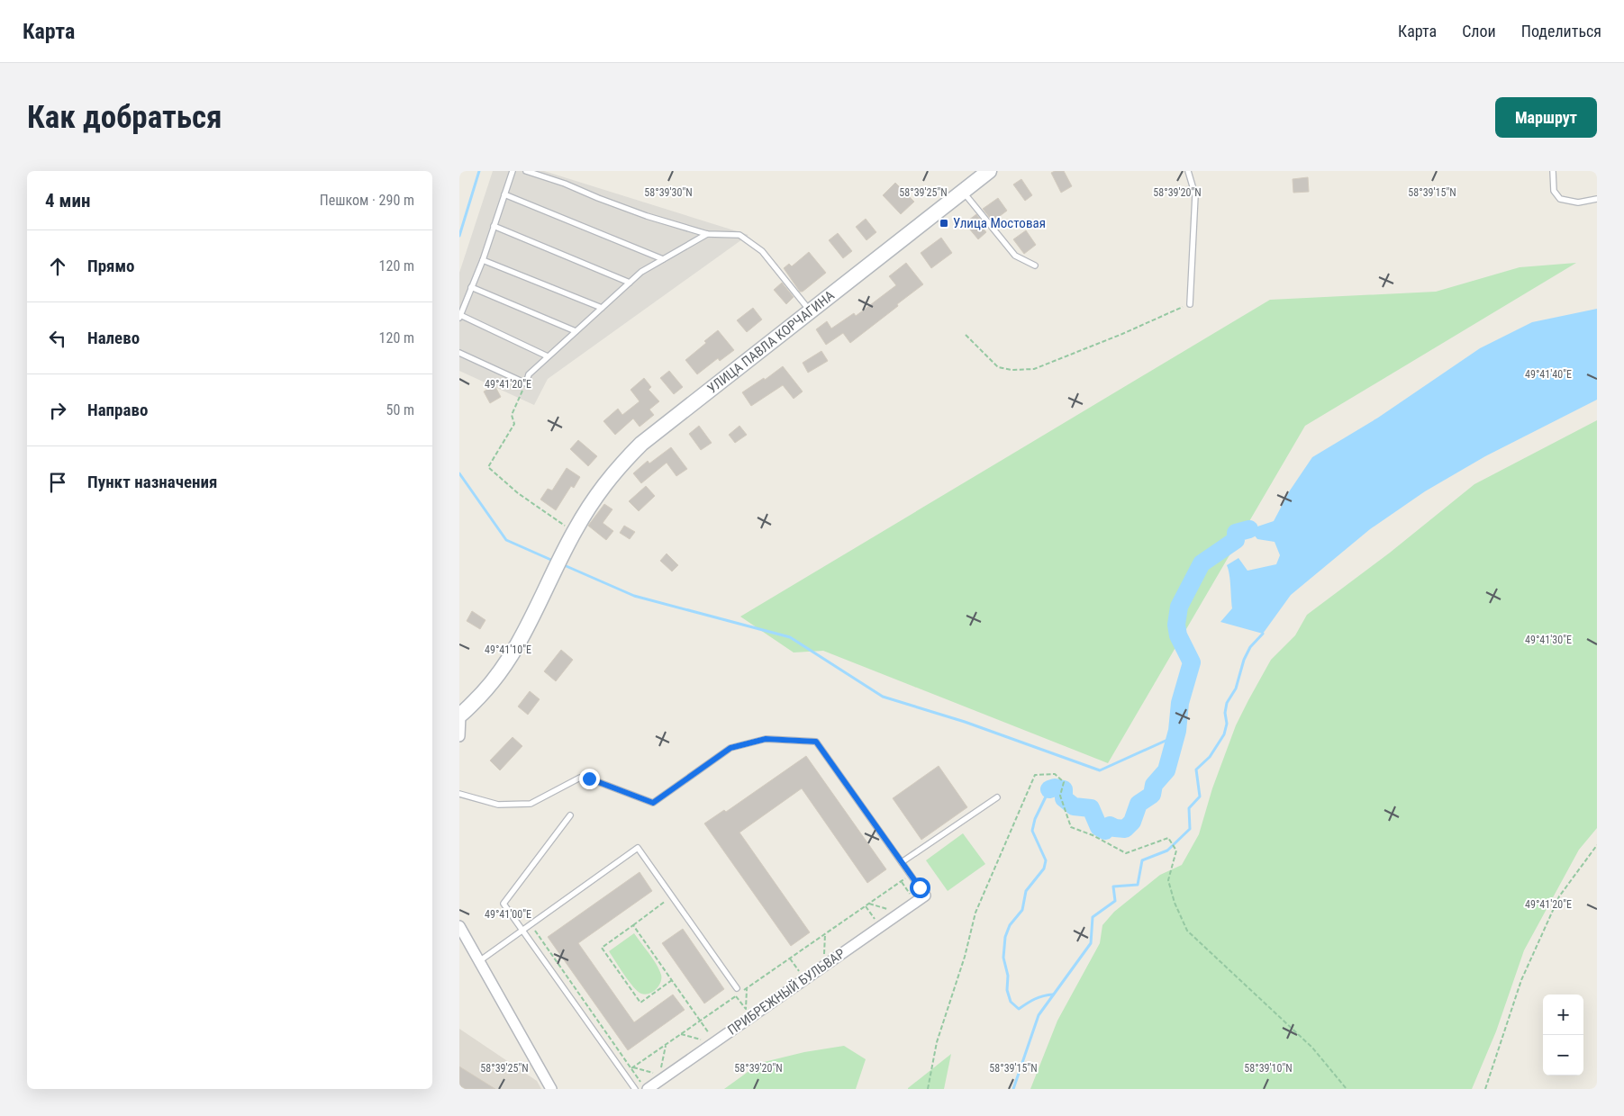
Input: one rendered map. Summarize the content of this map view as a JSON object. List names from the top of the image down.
{
  "streets": {
    "main road": ["УЛИЦА ПАВЛА КОРЧАГИНА"],
    "street": ["ПРИБРЕЖНЫЙ БУЛЬВАР"]
  },
  "places": {
    "transit": ["Улица Мостовая"]
  },
  "page": {
    "header": "Карта",
    "nav": ["Карта", "Слои", "Поделиться"],
    "buttons": "Маршрут",
    "title": "Как добраться",
    "heading": ["4 мин", "Пешком · 290 m"],
    "list": [
      ["Прямо", "120 m"],
      ["Налево", "120 m"],
      ["Направо", "50 m"],
      "Пункт назначения"
    ],
    "map_buttons": ["+", "−"]
  },
  "coordinates": [
    "58°39'30\"N",
    "58°39'25\"N",
    "58°39'20\"N",
    "58°39'15\"N",
    "49°41'40\"E",
    "49°41'20\"E",
    "49°41'30\"E",
    "49°41'10\"E",
    "49°41'00\"E",
    "58°39'10\"N"
  ]
}
